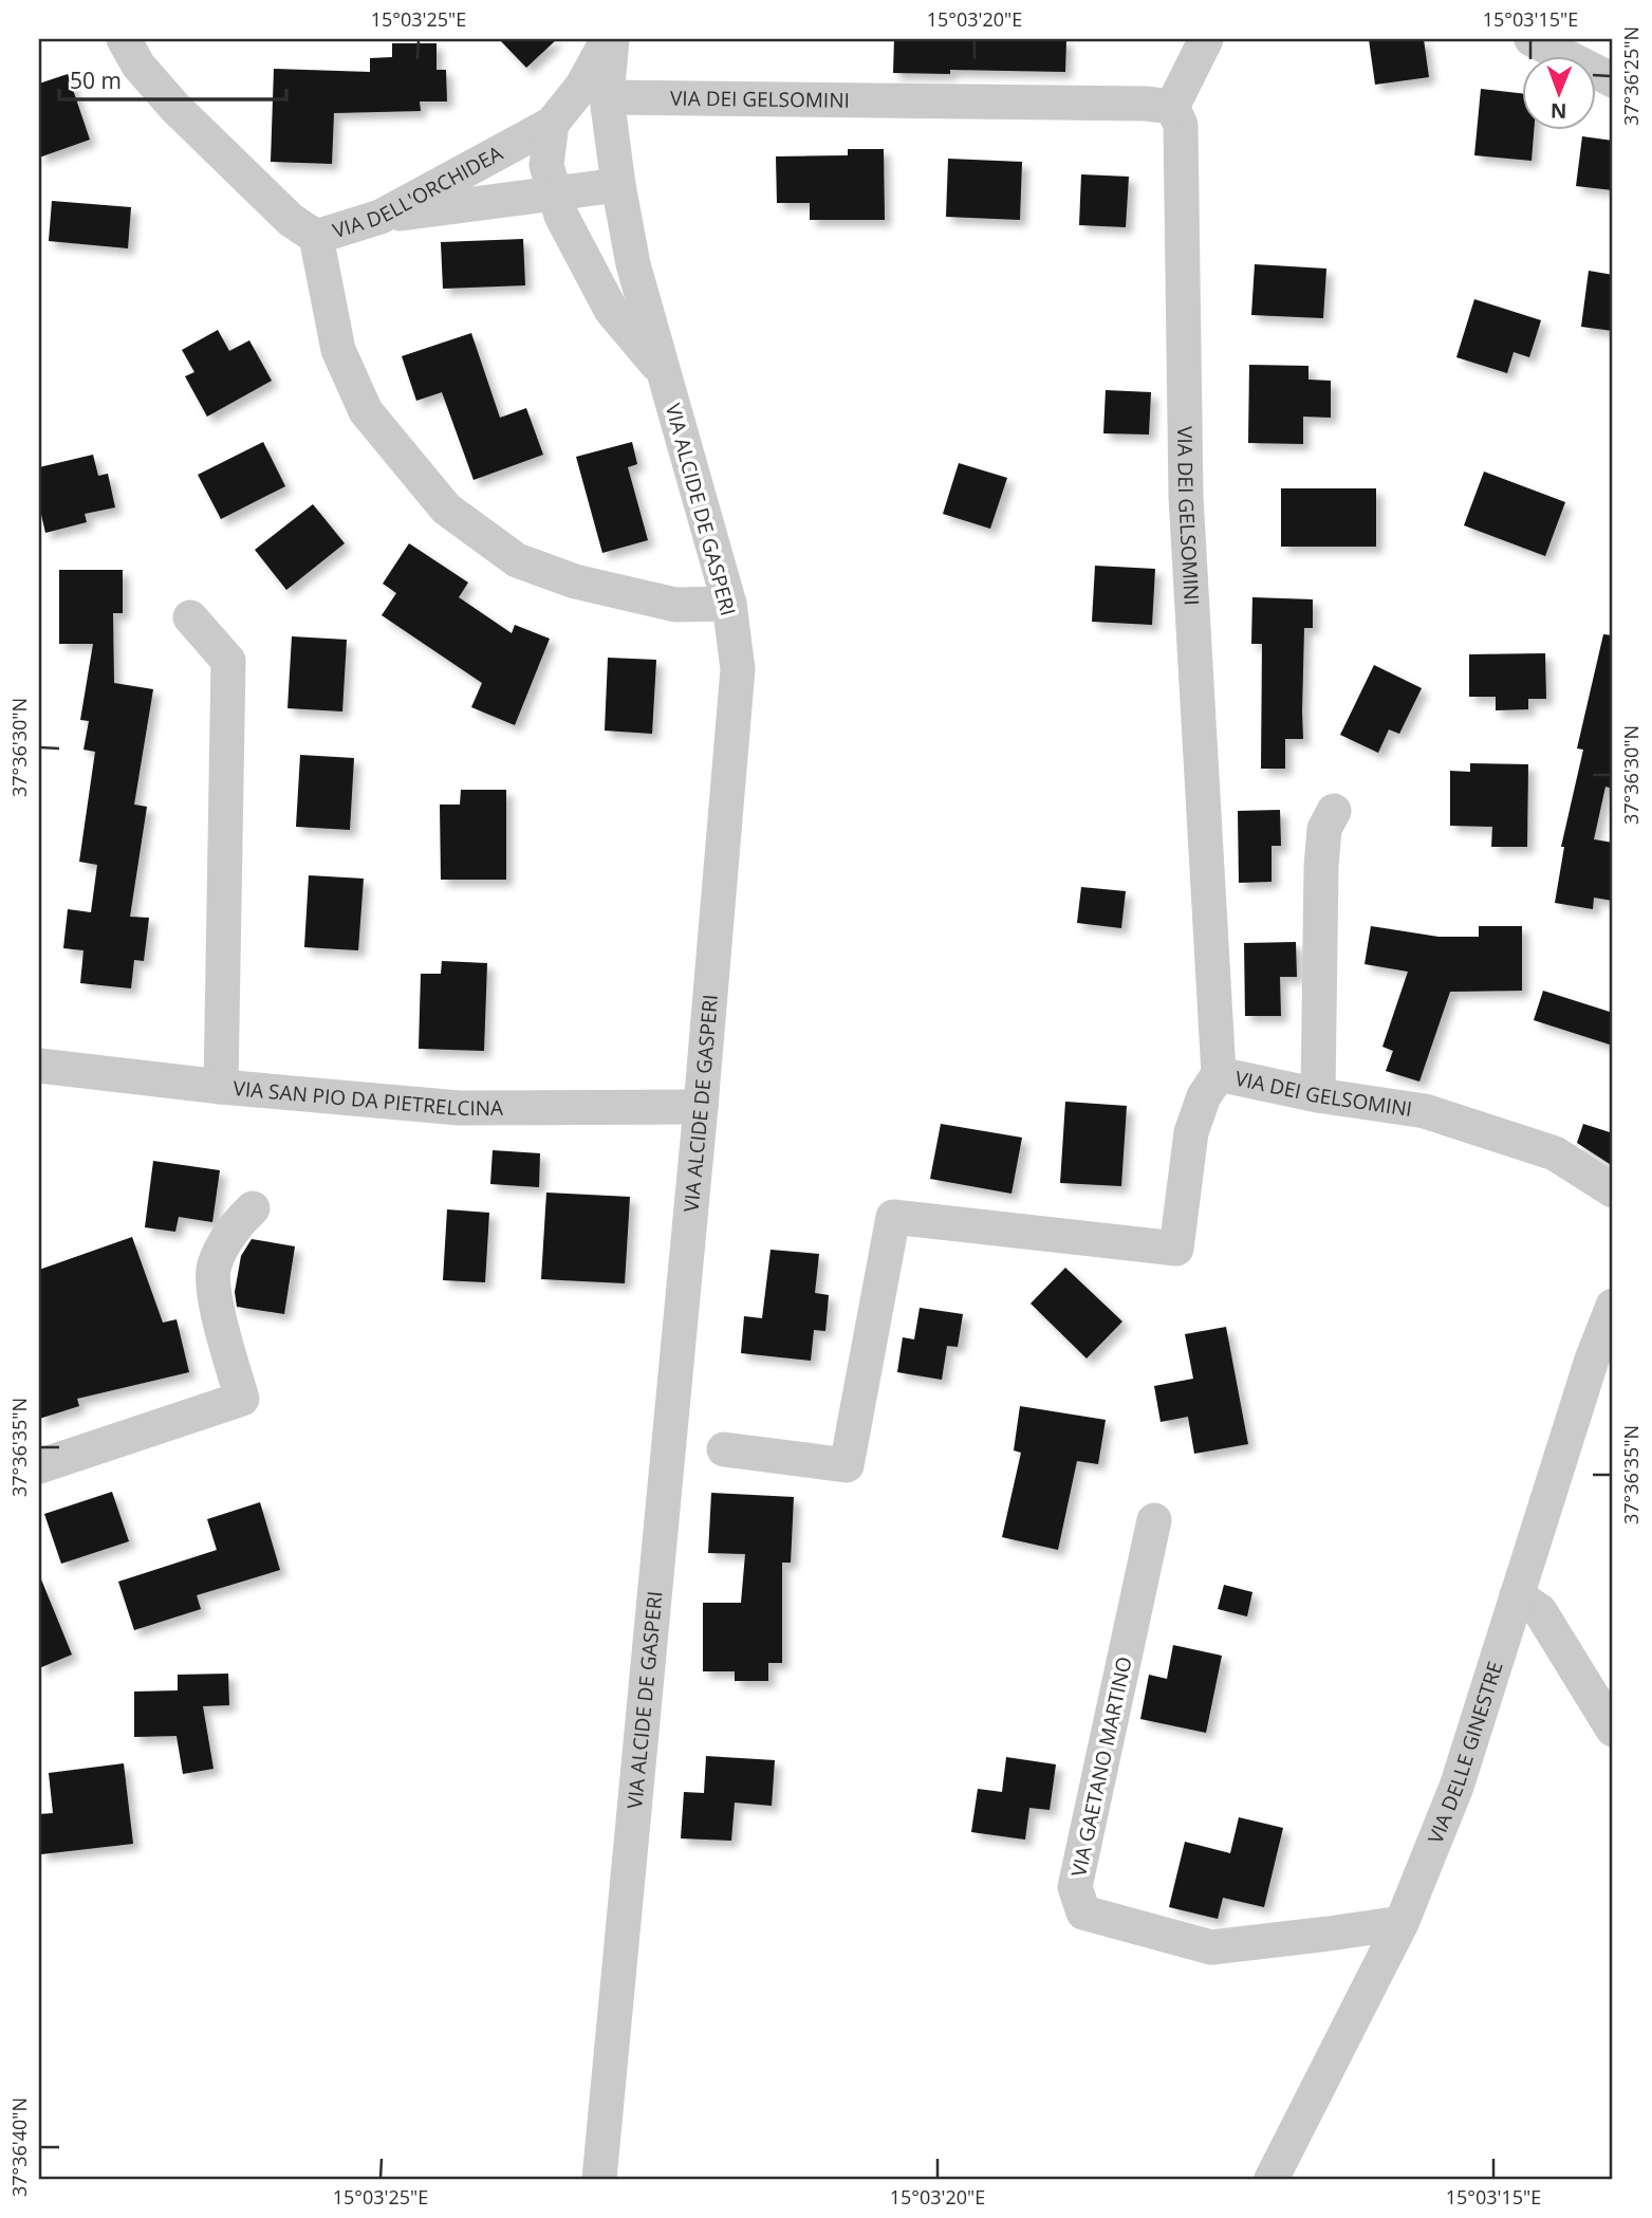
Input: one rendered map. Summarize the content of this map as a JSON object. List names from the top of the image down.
{
  "streets": {
    "street": [
      "VIA DEI GELSOMINI",
      "VIA DELL'ORCHIDEA",
      "VIA ALCIDE DE GASPERI",
      "VIA SAN PIO DA PIETRELCINA",
      "VIA DELLE GINESTRE",
      "VIA GAETANO MARTINO"
    ]
  },
  "crossings": [
    ["VIA DEI GELSOMINI", "VIA ALCIDE DE GASPERI"],
    ["VIA DELL'ORCHIDEA", "VIA ALCIDE DE GASPERI"],
    ["VIA ALCIDE DE GASPERI", "VIA SAN PIO DA PIETRELCINA"],
    ["VIA DELLE GINESTRE", "VIA GAETANO MARTINO"]
  ],
  "scale_bar": "50 m",
  "north": "bottom",
  "coordinates": [
    "15°03'25\"E",
    "15°03'20\"E",
    "15°03'15\"E",
    "37°36'25\"N",
    "37°36'30\"N",
    "37°36'35\"N",
    "37°36'40\"N"
  ]
}
